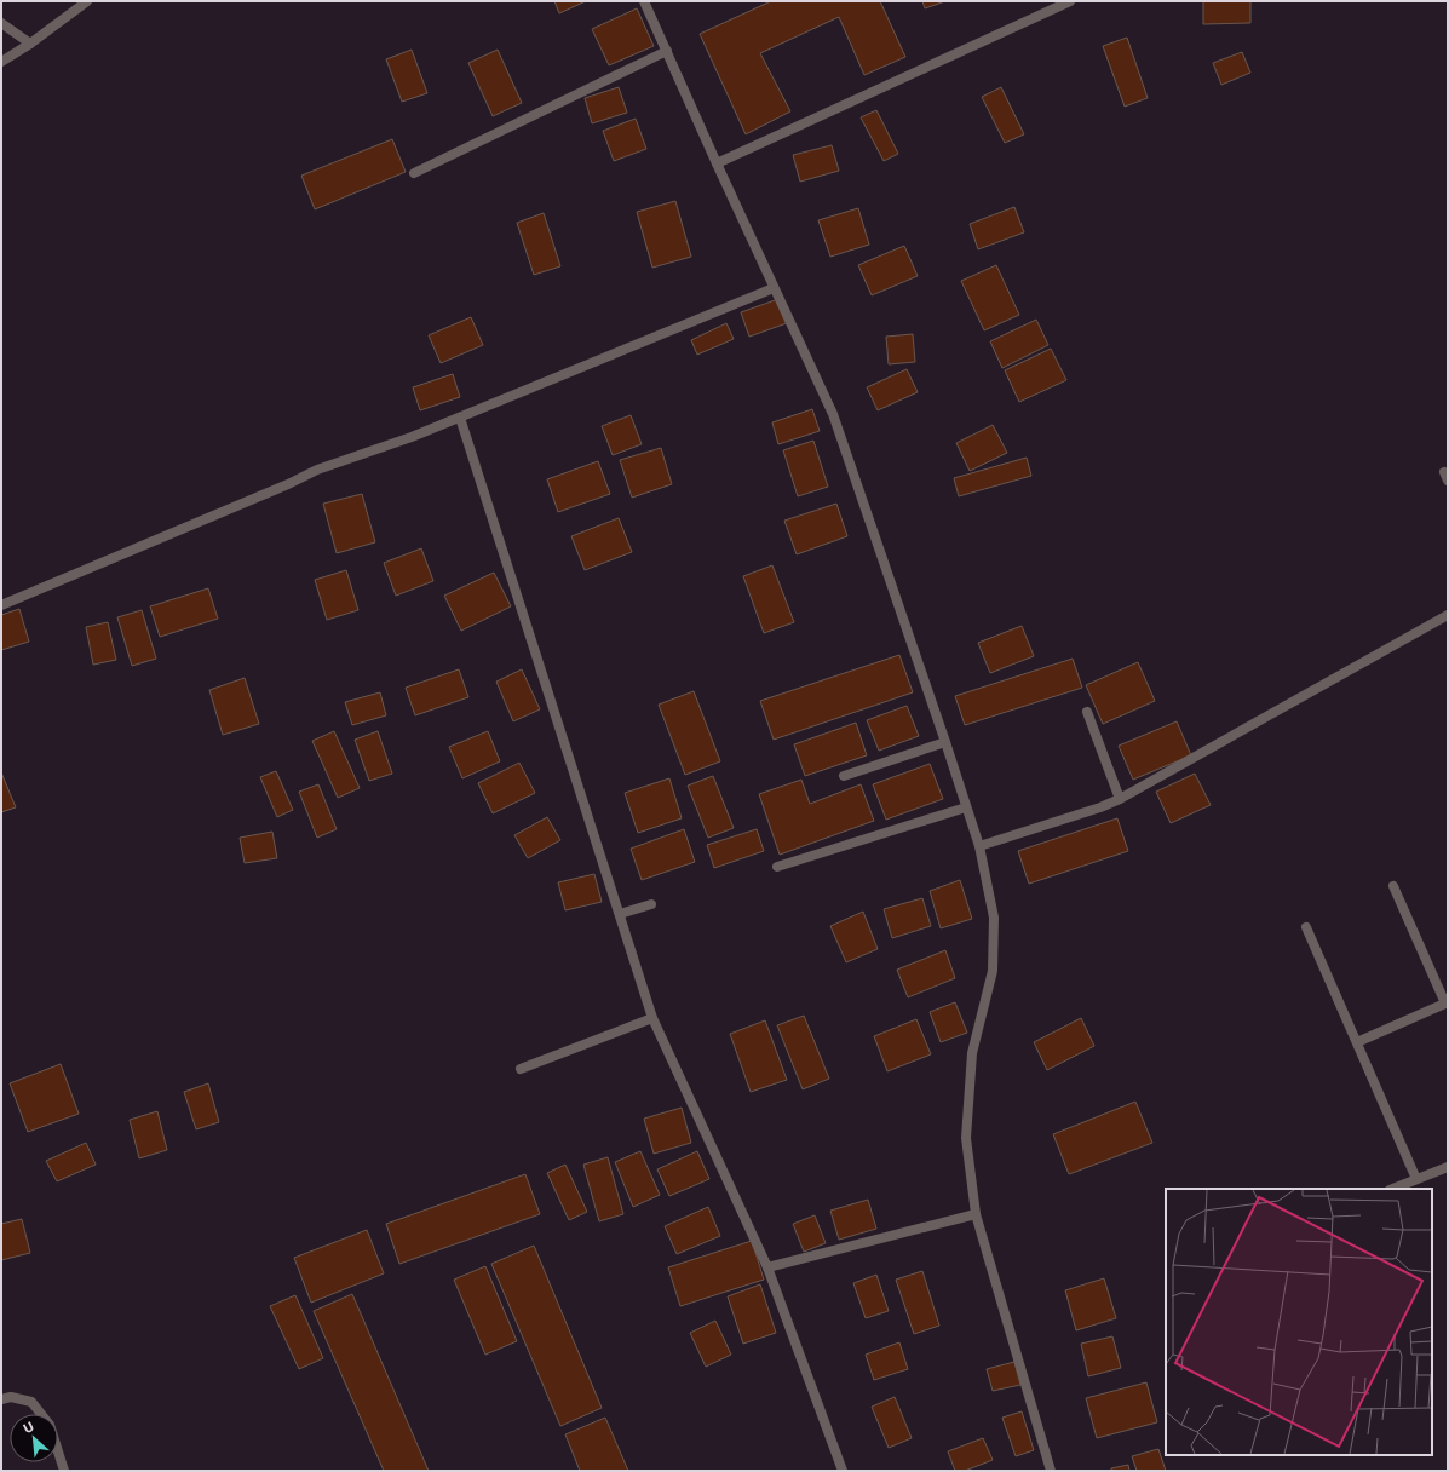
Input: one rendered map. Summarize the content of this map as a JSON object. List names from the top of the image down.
{
  "north": "top left"
}
